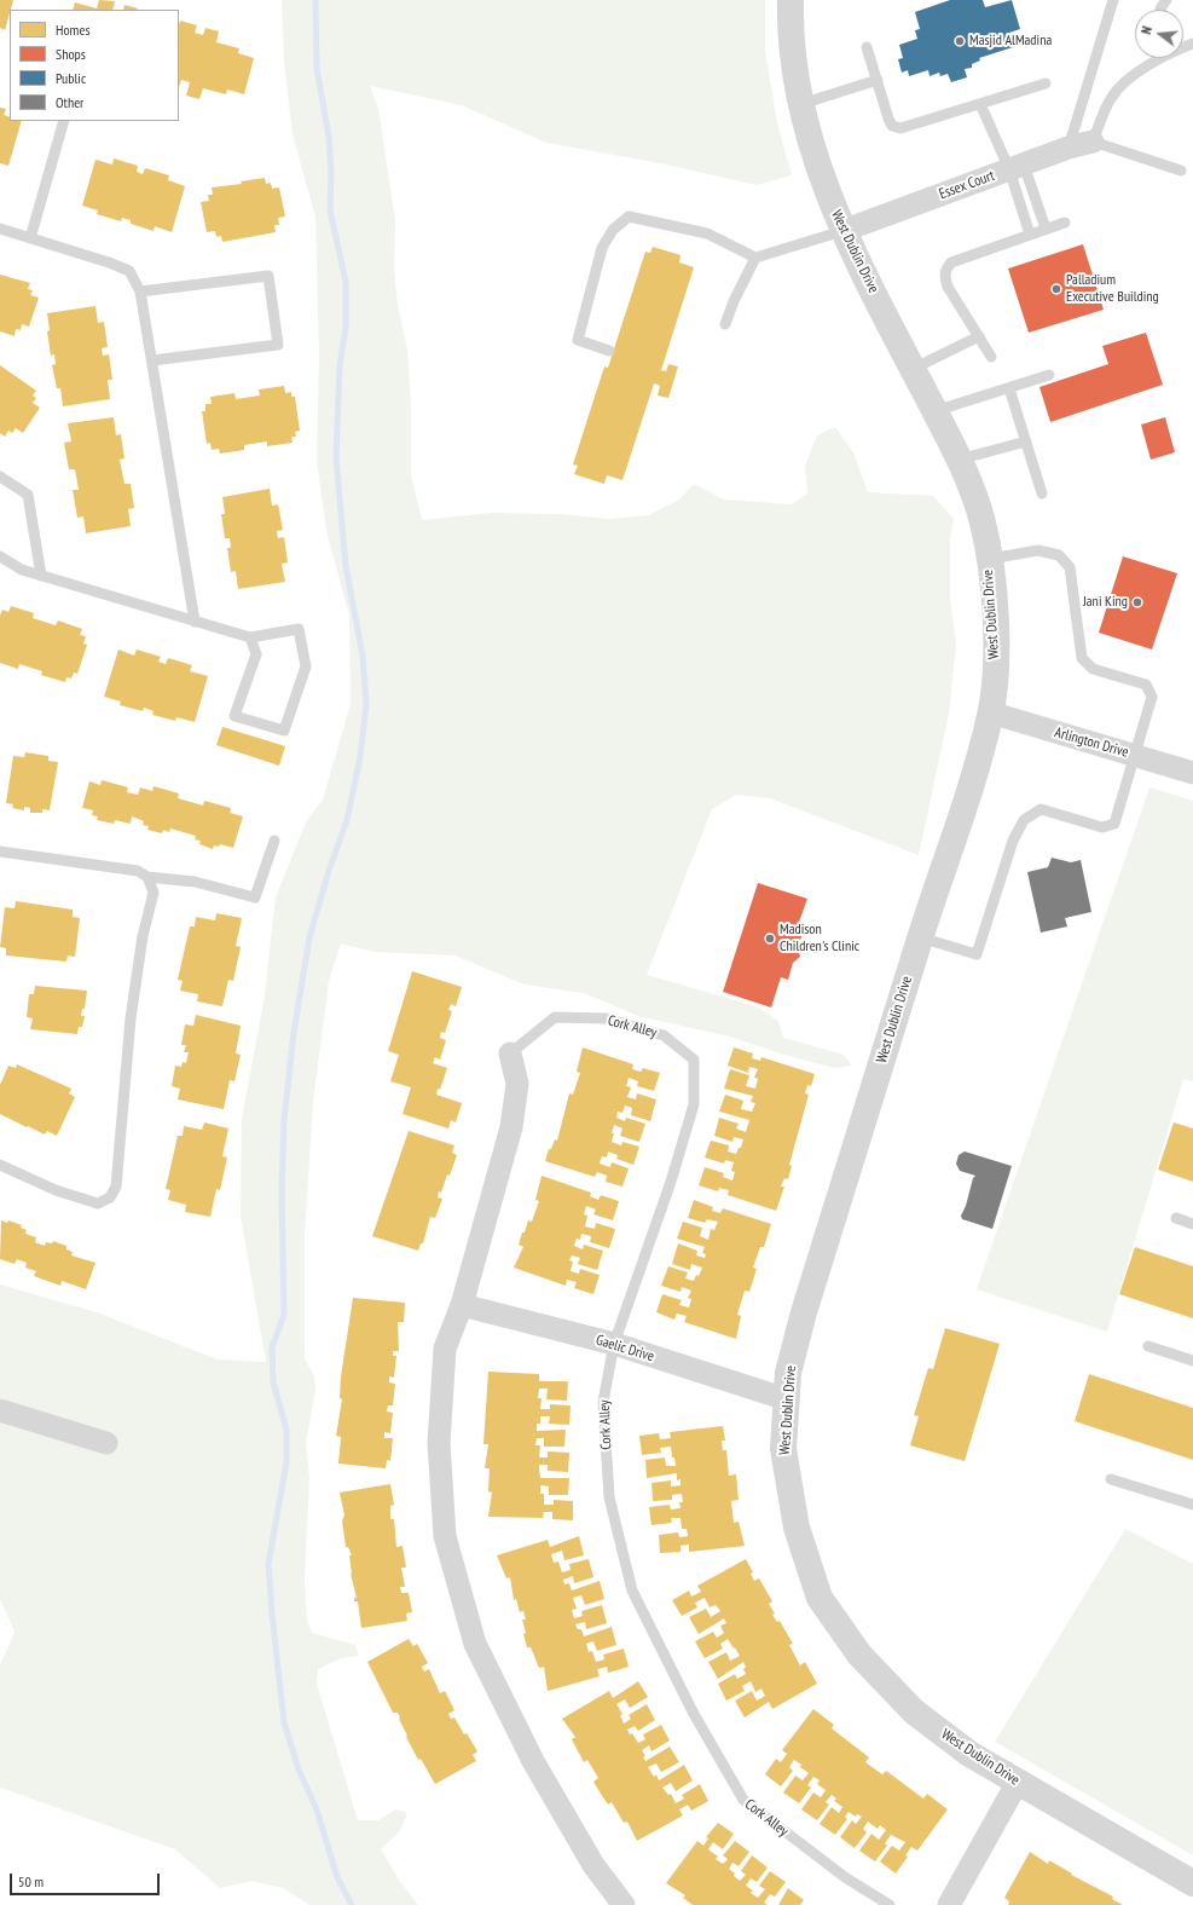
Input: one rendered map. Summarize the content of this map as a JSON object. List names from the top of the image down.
{
  "streets": {
    "street": [
      "Essex Court",
      "West Dublin Drive",
      "Arlington Drive",
      "Gaelic Drive"
    ],
    "lane": ["Cork Alley"]
  },
  "crossings": [
    ["Essex Court", "West Dublin Drive"],
    ["West Dublin Drive", "Arlington Drive"],
    ["West Dublin Drive", "Gaelic Drive"],
    ["Cork Alley", "Gaelic Drive"]
  ],
  "places": [
    "Masjid AlMadina",
    "Palladium Executive Building",
    "Jani King",
    "Madison Children's Clinic"
  ],
  "legend": [
    "Homes",
    "Shops",
    "Public",
    "Other"
  ],
  "scale_bar": "50 m",
  "north": "left"
}
